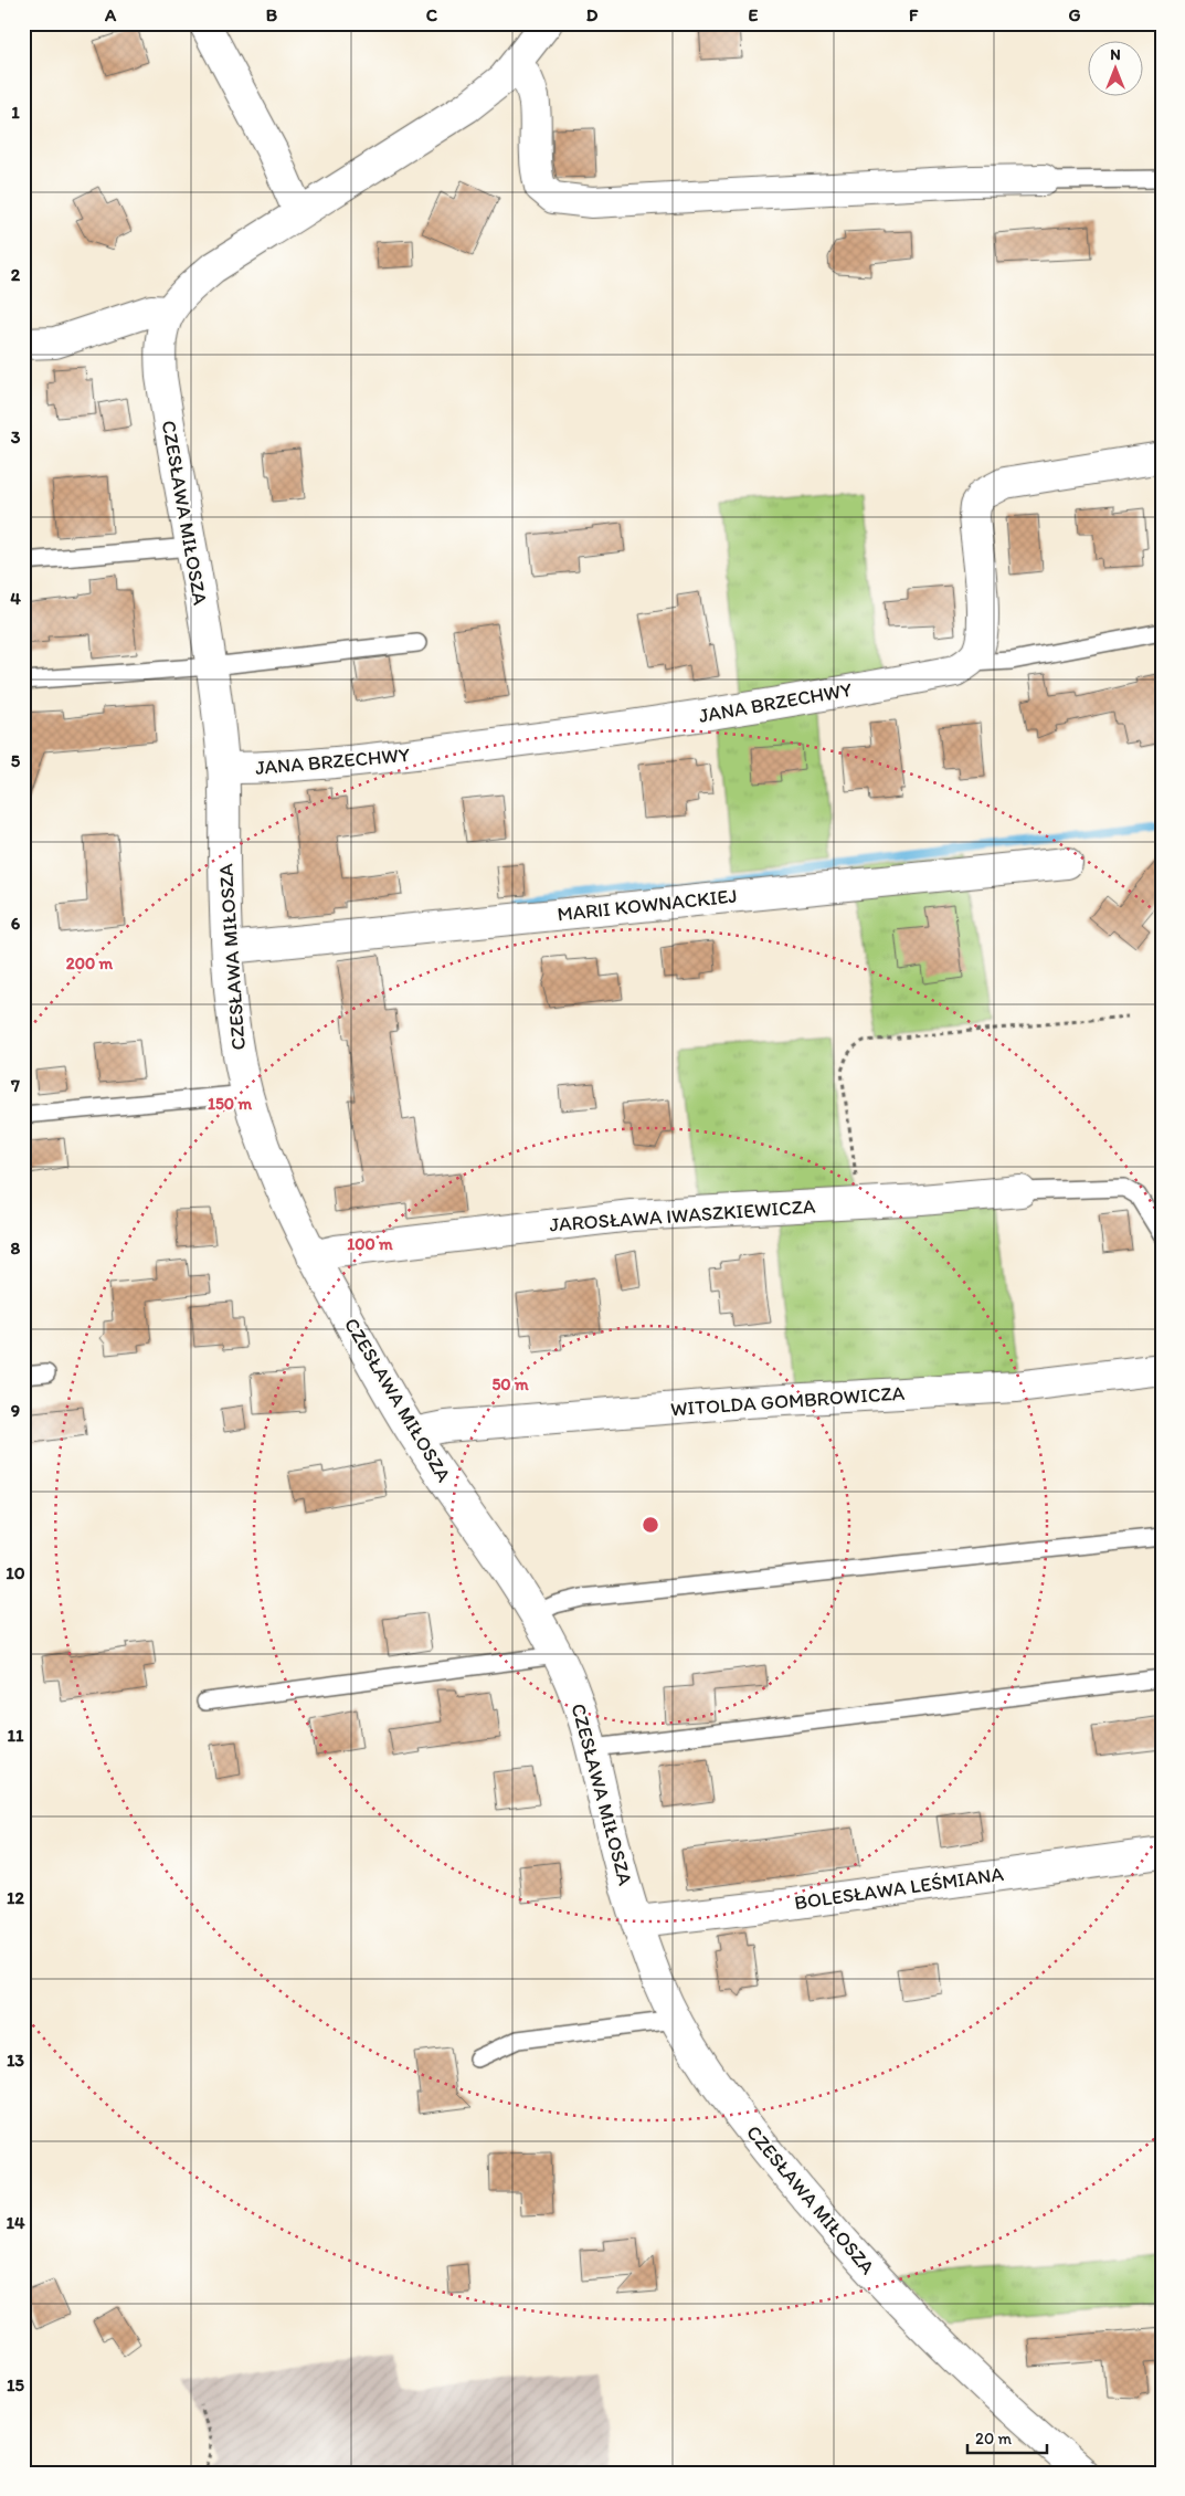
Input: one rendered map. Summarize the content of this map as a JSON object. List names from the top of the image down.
{
  "streets": {
    "street": [
      "CZESŁAWA MIŁOSZA",
      "JANA BRZECHWY",
      "MARII KOWNACKIEJ",
      "JAROSŁAWA IWASZKIEWICZA",
      "WITOLDA GOMBROWICZA",
      "BOLESŁAWA LEŚMIANA"
    ]
  },
  "crossings": [
    ["CZESŁAWA MIŁOSZA", "JANA BRZECHWY"],
    ["CZESŁAWA MIŁOSZA", "MARII KOWNACKIEJ"],
    ["CZESŁAWA MIŁOSZA", "JAROSŁAWA IWASZKIEWICZA"],
    ["CZESŁAWA MIŁOSZA", "WITOLDA GOMBROWICZA"],
    ["CZESŁAWA MIŁOSZA", "BOLESŁAWA LEŚMIANA"]
  ],
  "scale_bar": "20 m",
  "north": "top",
  "grid": {
    "columns": [
      "A",
      "B",
      "C",
      "D",
      "E",
      "F",
      "G"
    ],
    "rows": [
      "1",
      "2",
      "3",
      "4",
      "5",
      "6",
      "7",
      "8",
      "9",
      "10",
      "11",
      "12",
      "13",
      "14",
      "15"
    ]
  },
  "rings": [
    "200 m",
    "150 m",
    "100 m",
    "50 m"
  ]
}
